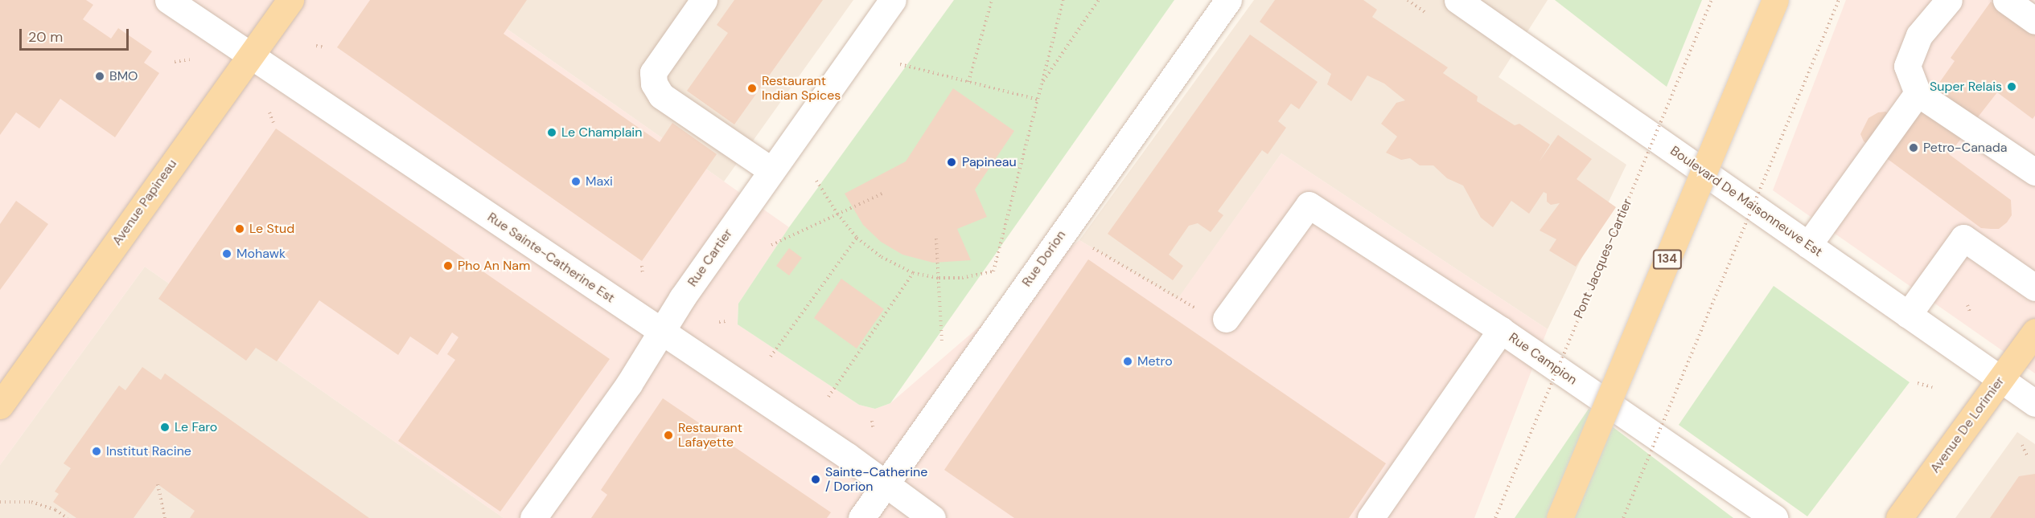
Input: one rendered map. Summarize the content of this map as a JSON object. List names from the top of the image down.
{
  "streets": {
    "main road": ["Avenue Papineau", "134", "Avenue De Lorimier"],
    "street": [
      "Boulevard De Maisonneuve Est",
      "Rue Sainte-Catherine Est",
      "Rue Cartier",
      "Rue Dorion",
      "Rue Campion"
    ],
    "path": ["Pont Jacques-Cartier"]
  },
  "crossings": [
    ["Boulevard De Maisonneuve Est", "Avenue De Lorimier"],
    ["Avenue Papineau", "Rue Sainte-Catherine Est"],
    ["Rue Sainte-Catherine Est", "Rue Cartier"],
    ["Rue Sainte-Catherine Est", "Rue Dorion"]
  ],
  "places": [
    "BMO",
    "Super Relais",
    "Restaurant Indian Spices",
    "Le Champlain",
    "Petro-Canada",
    "Papineau",
    "Maxi",
    "Le Stud",
    "Mohawk",
    "Pho An Nam",
    "Metro",
    "Le Faro",
    "Restaurant Lafayette",
    "Institut Racine",
    "Sainte-Catherine / Dorion"
  ],
  "scale_bar": "20 m"
}
